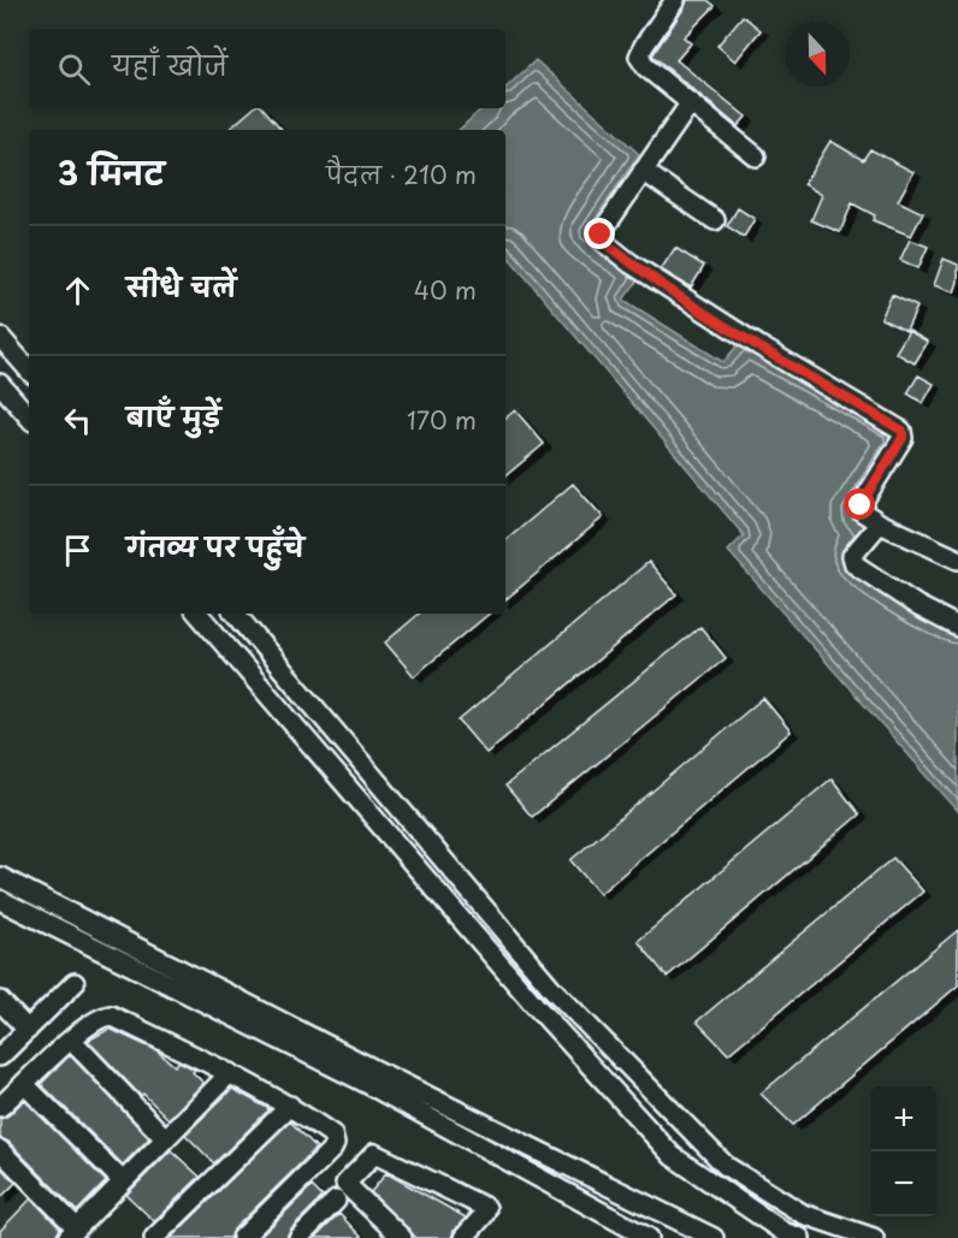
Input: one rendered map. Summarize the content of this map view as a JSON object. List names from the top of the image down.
{
  "north": "bottom",
  "page": {
    "search": "यहाँ खोजें",
    "heading": ["3 मिनट", "पैदल · 210 m"],
    "list": [
      ["सीधे चलें", "40 m"],
      ["बाएँ मुड़ें", "170 m"],
      "गंतव्य पर पहुँचे"
    ],
    "map_buttons": ["+", "−"]
  }
}
